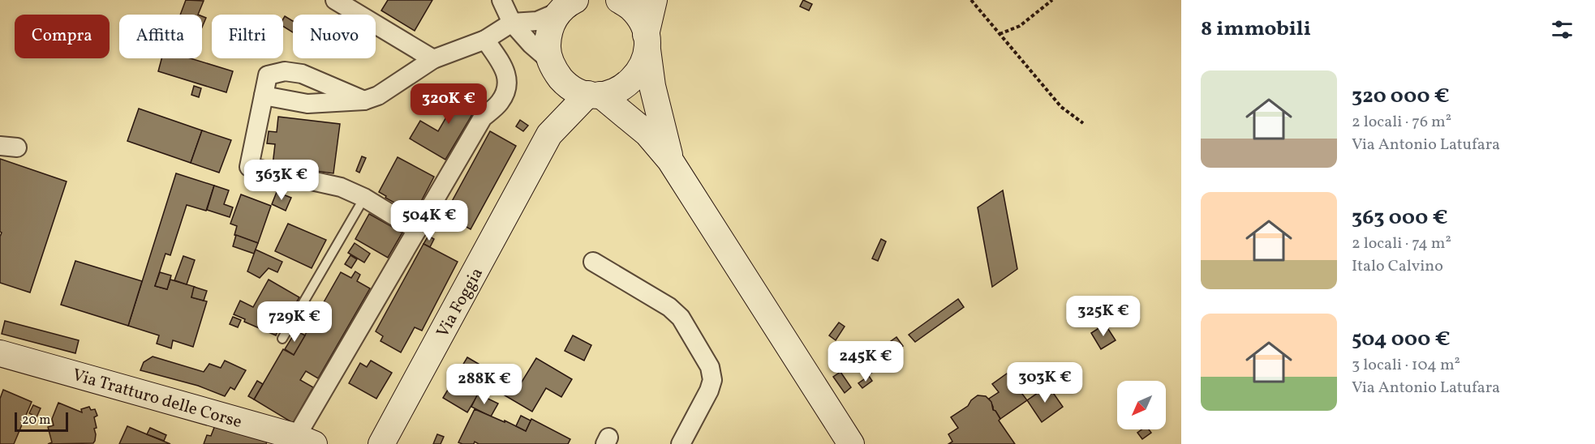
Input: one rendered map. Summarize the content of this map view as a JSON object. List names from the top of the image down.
{
  "streets": {
    "main road": ["Via Foggia", "Via Tratturo delle Corse"]
  },
  "scale_bar": "20 m",
  "north": "bottom left",
  "page": {
    "heading": "8 immobili",
    "chip": [
      "Compra",
      "Affitta",
      "Filtri",
      "Nuovo"
    ],
    "list": [
      {
        "name": "320 000 €",
        "note": "2 locali · 76 m² · Via Antonio Latufara"
      },
      {
        "name": "363 000 €",
        "note": "2 locali · 74 m² · Italo Calvino"
      },
      {
        "name": "504 000 €",
        "note": "3 locali · 104 m² · Via Antonio Latufara"
      }
    ],
    "price": [
      "320K €",
      "363K €",
      "504K €",
      "325K €",
      "729K €",
      "245K €",
      "303K €",
      "288K €"
    ],
    "scale": "20 m"
  }
}
